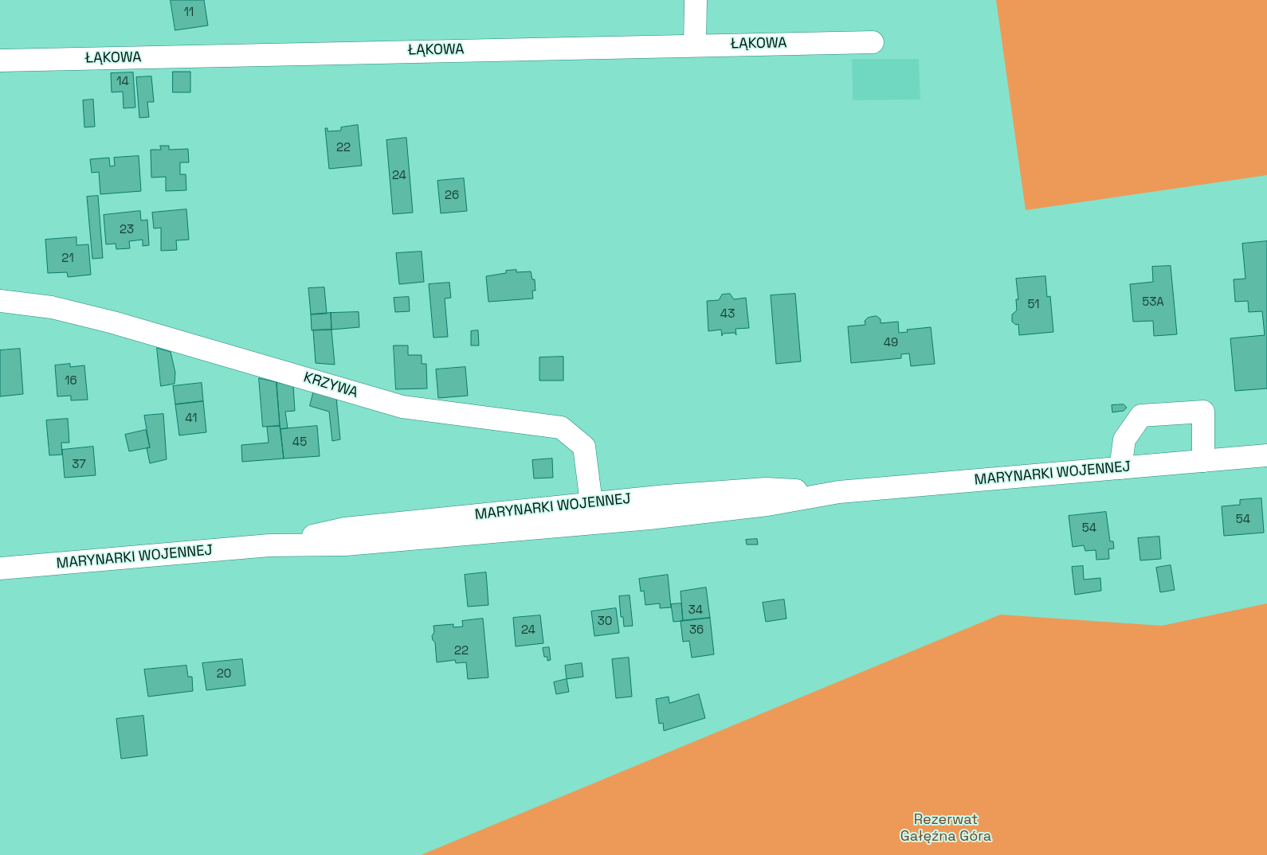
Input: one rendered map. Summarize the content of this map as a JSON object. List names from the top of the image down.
{
  "streets": {
    "street": ["ŁĄKOWA", "KRZYWA", "MARYNARKI WOJENNEJ"]
  },
  "crossings": [
    ["KRZYWA", "MARYNARKI WOJENNEJ"]
  ],
  "parks": ["Rezerwat Gałęźna Góra"],
  "house_numbers": [
    "11",
    "14",
    "22",
    "24",
    "26",
    "23",
    "21",
    "53A",
    "51",
    "43",
    "49",
    "16",
    "41",
    "45",
    "37",
    "54",
    "54",
    "34",
    "30",
    "24",
    "36",
    "22",
    "20"
  ]
}
